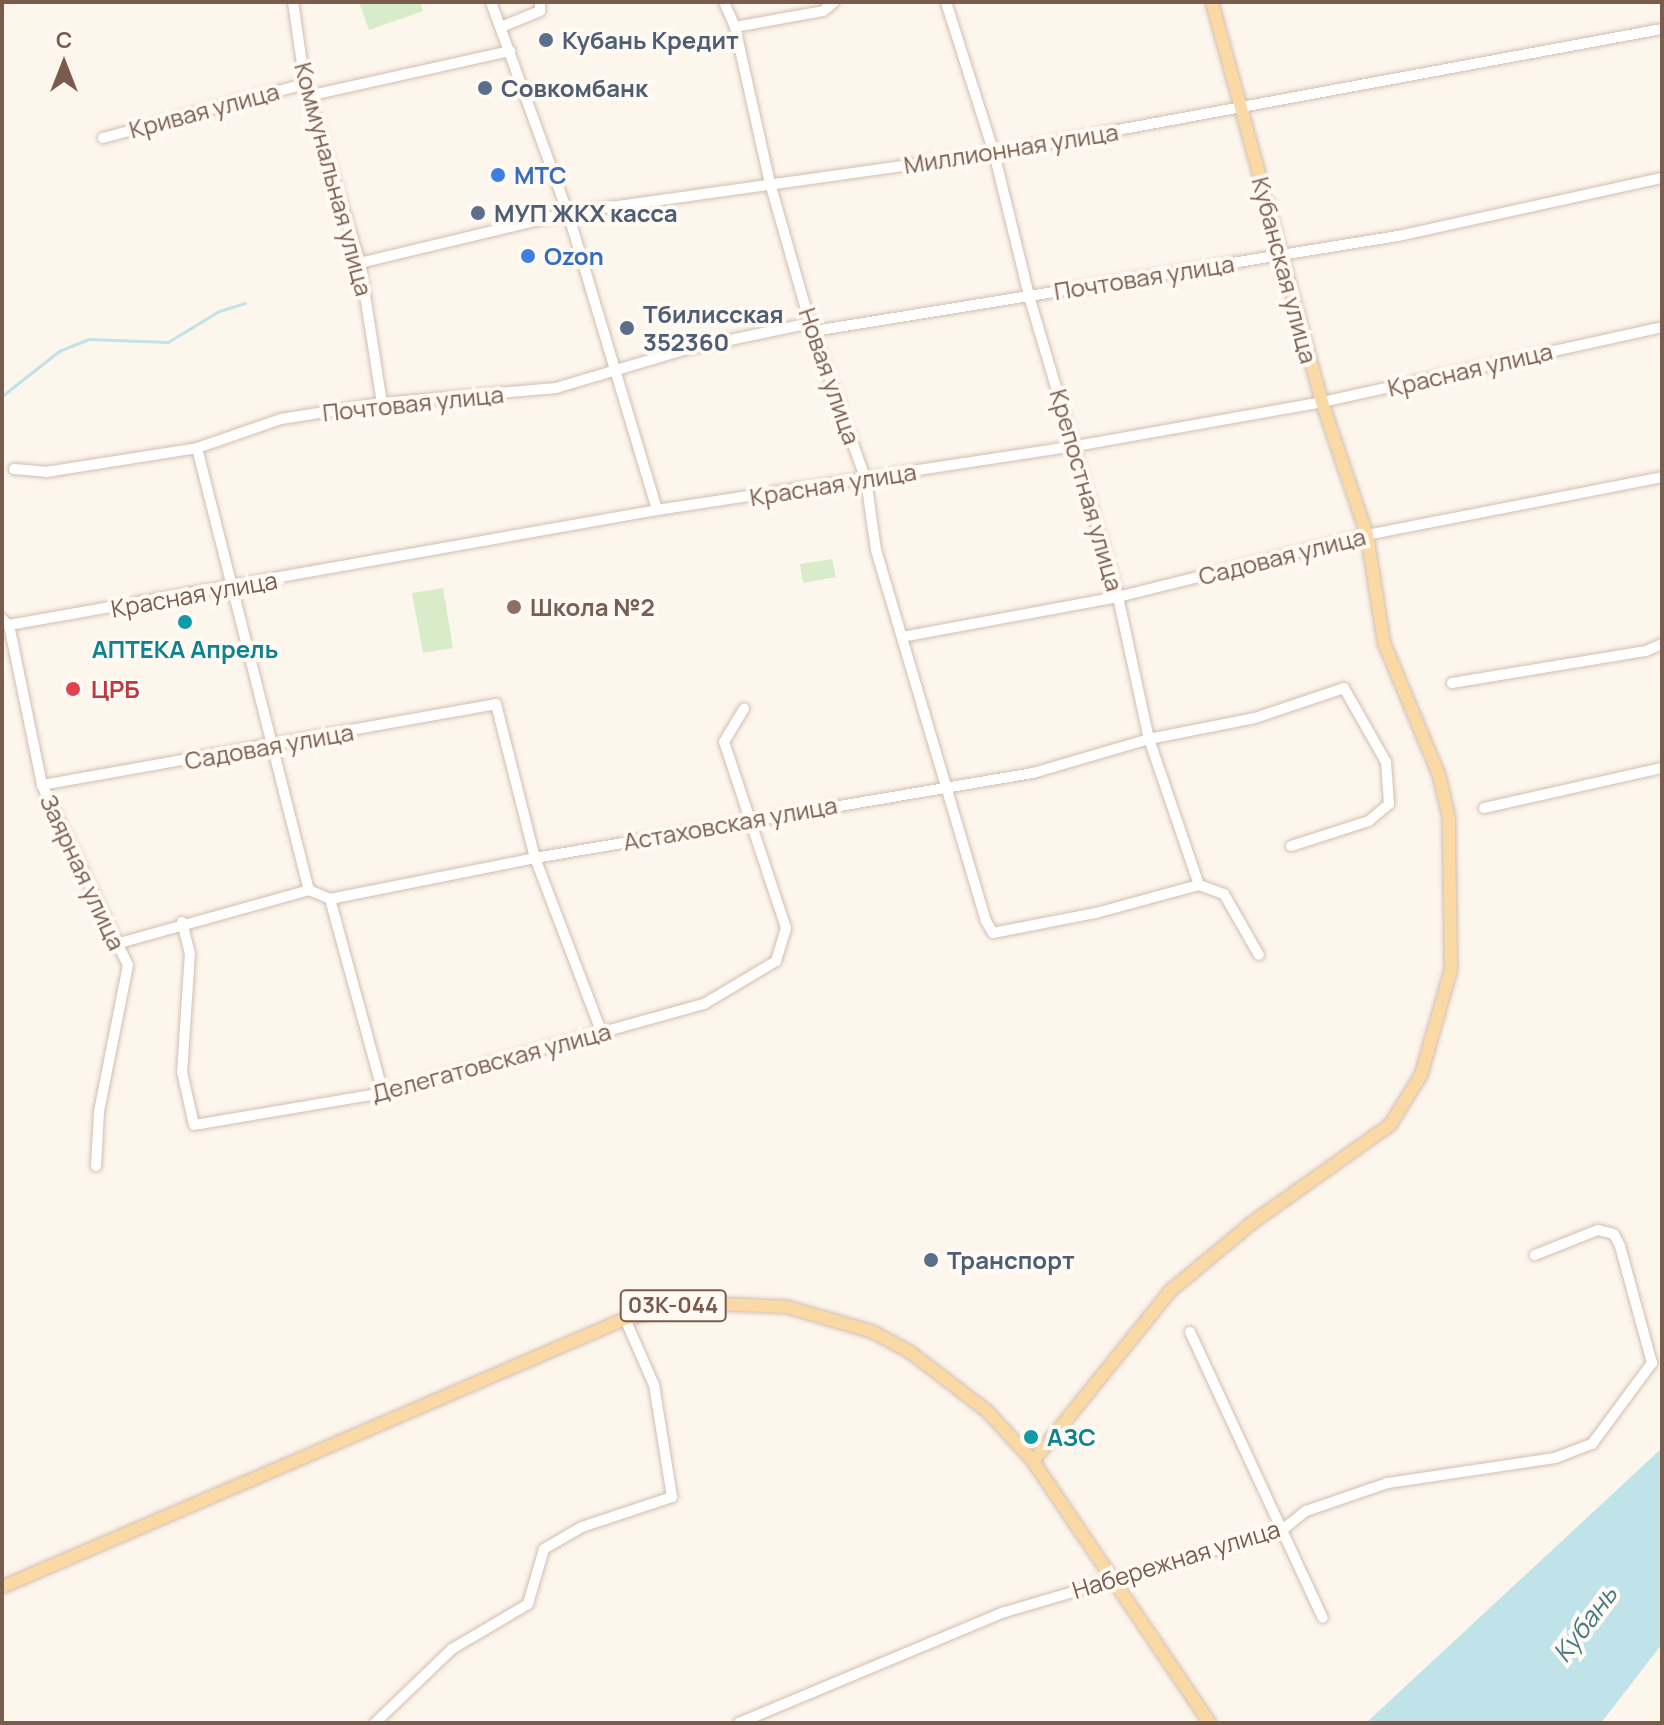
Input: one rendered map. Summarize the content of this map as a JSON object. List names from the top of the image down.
{
  "streets": {
    "main road": ["Кубанская улица", "03К-044"],
    "street": [
      "Кривая улица",
      "Миллионная улица",
      "Коммунальная улица",
      "Почтовая улица",
      "Красная улица",
      "Новая улица",
      "Крепостная улица",
      "Садовая улица",
      "Астаховская улица",
      "Заярная улица",
      "Делегатовская улица",
      "Набережная улица"
    ]
  },
  "crossings": [
    ["Кривая улица", "Коммунальная улица"],
    ["Миллионная улица", "Коммунальная улица"],
    ["Миллионная улица", "Кубанская улица"],
    ["Миллионная улица", "Новая улица"],
    ["Миллионная улица", "Крепостная улица"],
    ["Коммунальная улица", "Почтовая улица"],
    ["Кубанская улица", "Почтовая улица"],
    ["Кубанская улица", "Красная улица"],
    ["Кубанская улица", "Садовая улица"],
    ["Кубанская улица", "03К-044"],
    ["Почтовая улица", "Новая улица"],
    ["Почтовая улица", "Крепостная улица"],
    ["Красная улица", "Новая улица"],
    ["Красная улица", "Крепостная улица"],
    ["Красная улица", "Заярная улица"],
    ["Новая улица", "Крепостная улица"],
    ["Новая улица", "Садовая улица"],
    ["Новая улица", "Астаховская улица"],
    ["Крепостная улица", "Садовая улица"],
    ["Крепостная улица", "Астаховская улица"],
    ["Садовая улица", "Астаховская улица"],
    ["Садовая улица", "Заярная улица"],
    ["Астаховская улица", "Делегатовская улица"],
    ["03К-044", "Набережная улица"]
  ],
  "water": ["Кубань"],
  "places": [
    "Кубань Кредит",
    "Совкомбанк",
    "МТС",
    "МУП ЖКХ касса",
    "Ozon",
    "Тбилисская 352360",
    "Школа №2",
    "АПТЕКА Апрель",
    "ЦРБ",
    "Транспорт",
    "АЗС"
  ],
  "north": "top"
}
